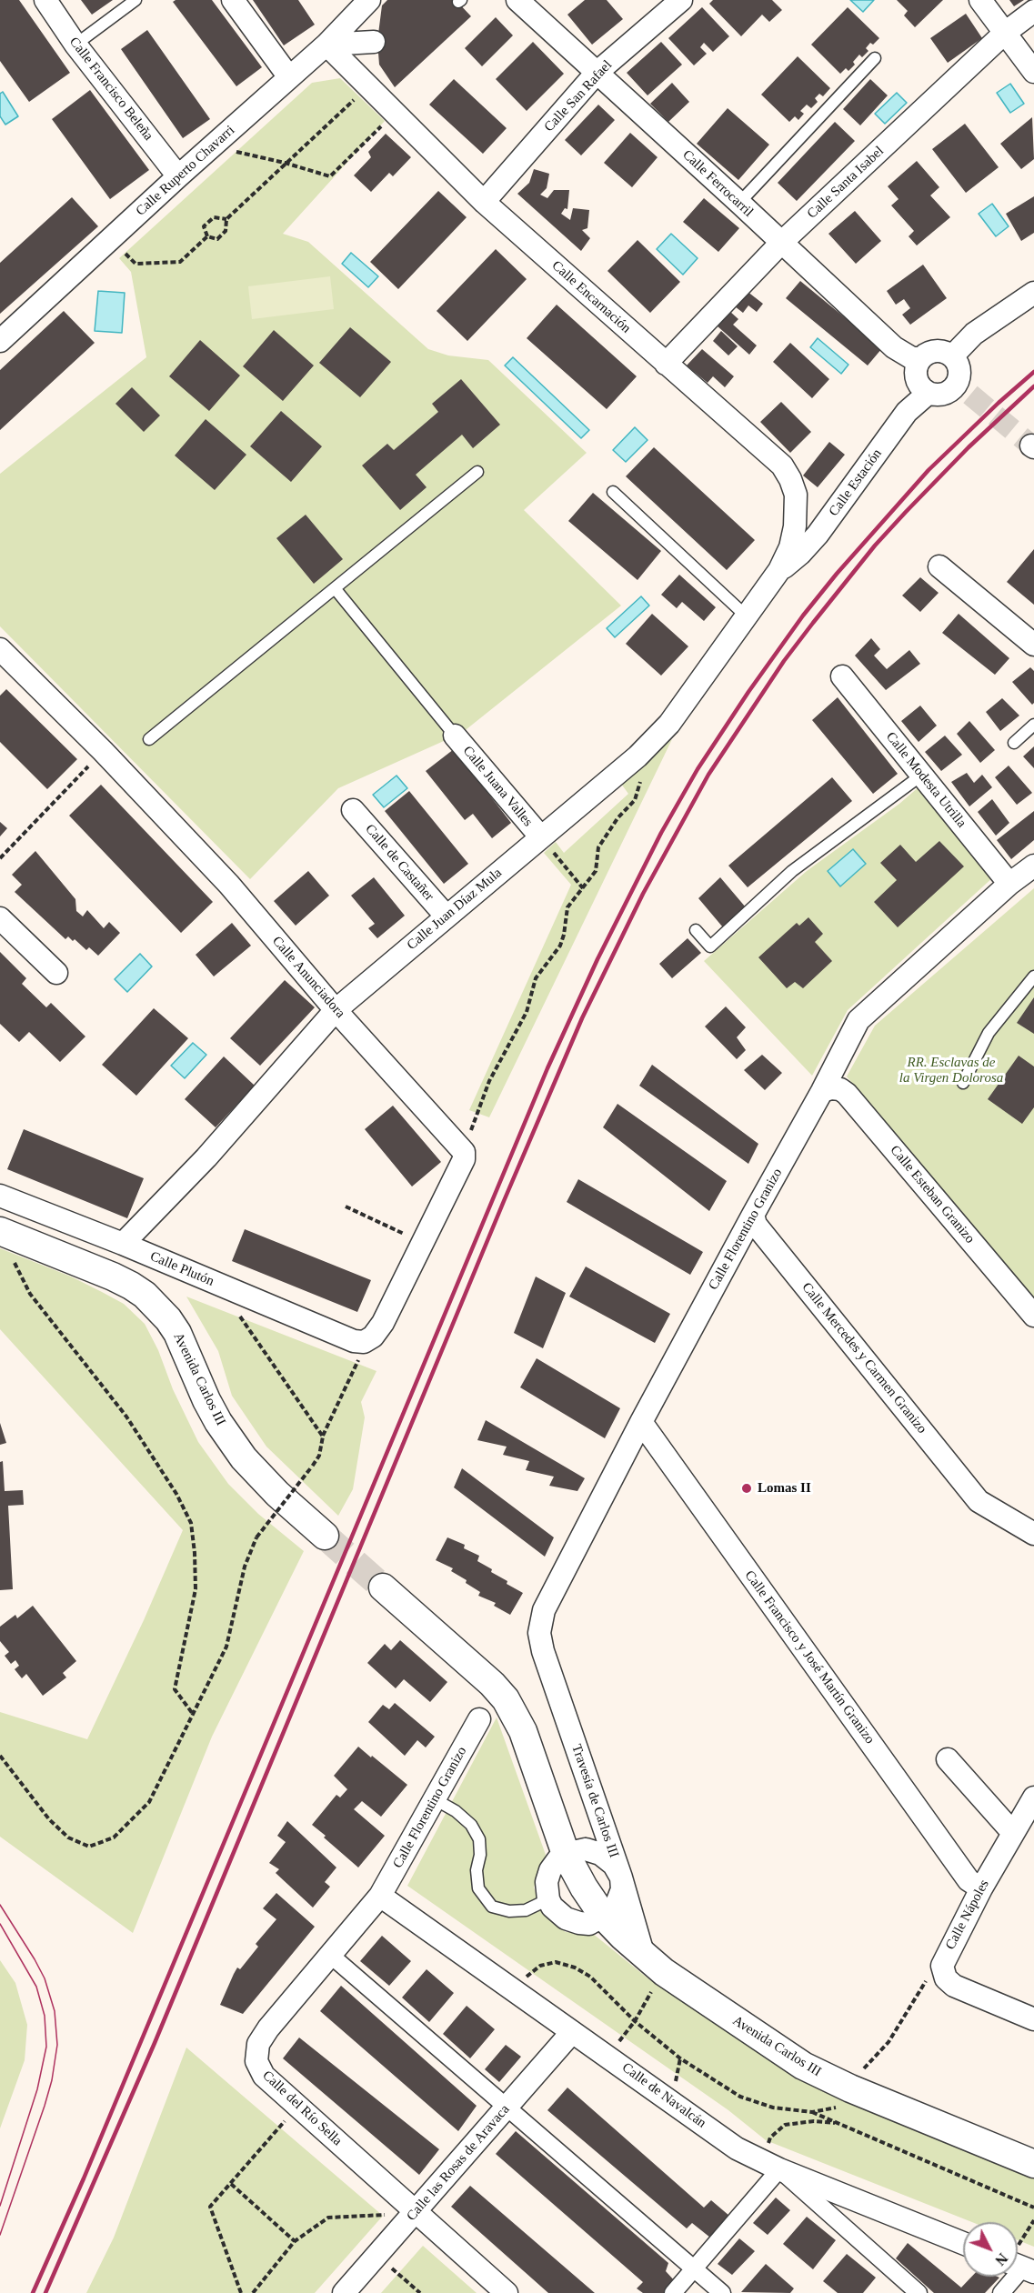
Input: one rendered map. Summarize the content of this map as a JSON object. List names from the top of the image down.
{
  "streets": {
    "street": [
      "Calle Francisco Beleña",
      "Calle San Rafael",
      "Calle Ruperto Chavarri",
      "Calle Santa Isabel",
      "Calle Ferrocarril",
      "Calle Encarnación",
      "Calle Estación",
      "Calle Modesta Utrilla",
      "Calle Juana Valles",
      "Calle de Castañer",
      "Calle Juan Díaz Mula",
      "Calle Anunciadora",
      "Calle Esteban Granizo",
      "Calle Florentino Granizo",
      "Calle Plutón",
      "Calle Mercedes y Carmen Granizo",
      "Avenida Carlos III",
      "Calle Francisco y José Martín Granizo",
      "Travesía de Carlos III",
      "Calle Nápoles",
      "Calle de Navalcán",
      "Calle del Río Sella",
      "Calle las Rosas de Aravaca"
    ]
  },
  "crossings": [
    ["Calle Francisco Beleña", "Calle Ruperto Chavarri"],
    ["Calle San Rafael", "Calle Ferrocarril"],
    ["Calle San Rafael", "Calle Encarnación"],
    ["Calle Ruperto Chavarri", "Calle Encarnación"],
    ["Calle Santa Isabel", "Calle Ferrocarril"],
    ["Calle Santa Isabel", "Calle Encarnación"],
    ["Calle Ferrocarril", "Calle Estación"],
    ["Calle Encarnación", "Calle Estación"],
    ["Calle Encarnación", "Calle Juan Díaz Mula"],
    ["Calle Estación", "Calle Juan Díaz Mula"],
    ["Calle Modesta Utrilla", "Calle Florentino Granizo"],
    ["Calle Juana Valles", "Calle Juan Díaz Mula"],
    ["Calle de Castañer", "Calle Juan Díaz Mula"],
    ["Calle Juan Díaz Mula", "Calle Anunciadora"],
    ["Calle Juan Díaz Mula", "Calle Plutón"],
    ["Calle Esteban Granizo", "Calle Florentino Granizo"],
    ["Calle Florentino Granizo", "Calle Mercedes y Carmen Granizo"],
    ["Calle Florentino Granizo", "Calle Francisco y José Martín Granizo"],
    ["Calle Florentino Granizo", "Travesía de Carlos III"],
    ["Calle Florentino Granizo", "Calle de Navalcán"],
    ["Calle Florentino Granizo", "Calle del Río Sella"],
    ["Avenida Carlos III", "Travesía de Carlos III"],
    ["Calle Francisco y José Martín Granizo", "Calle Nápoles"],
    ["Calle de Navalcán", "Calle del Río Sella"],
    ["Calle de Navalcán", "Calle las Rosas de Aravaca"],
    ["Calle del Río Sella", "Calle las Rosas de Aravaca"]
  ],
  "parks": ["RR. Esclavas de la Virgen Dolorosa"],
  "places": ["Lomas II"],
  "north": "bottom right"
}
